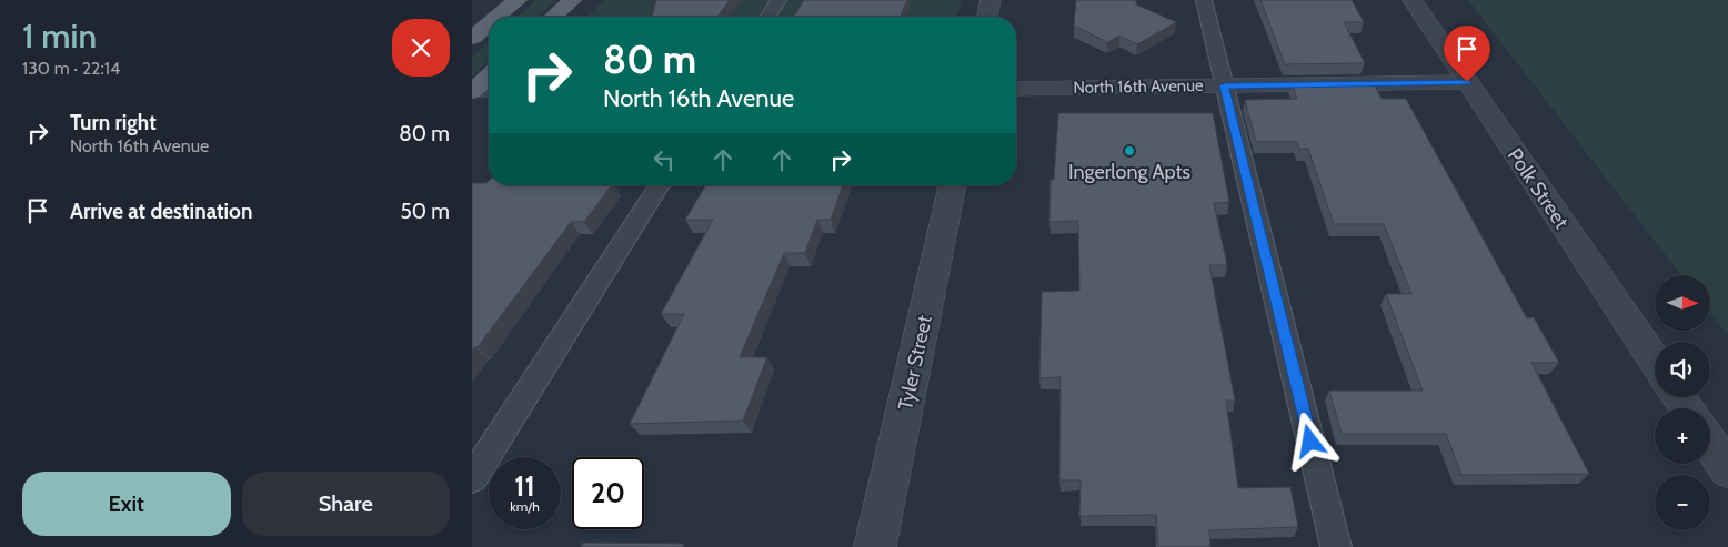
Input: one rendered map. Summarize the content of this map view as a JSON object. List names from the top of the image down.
{
  "streets": {
    "street": ["North 16th Avenue", "Polk Street", "Tyler Street"]
  },
  "crossings": [
    ["North 16th Avenue", "Polk Street"]
  ],
  "places": ["Ingerlong Apts"],
  "north": "right",
  "page": {
    "heading": ["1 min", "130 m · 22:14"],
    "turn": ["80 m", "North 16th Avenue"],
    "list": [
      {
        "name": "Turn right",
        "note": "North 16th Avenue",
        "value": "80 m"
      },
      {
        "name": "Arrive at destination",
        "value": "50 m"
      }
    ],
    "map_buttons": ["+", "−"],
    "speed": "11 km/h",
    "limit": "20",
    "buttons": ["Exit", "Share"]
  }
}
